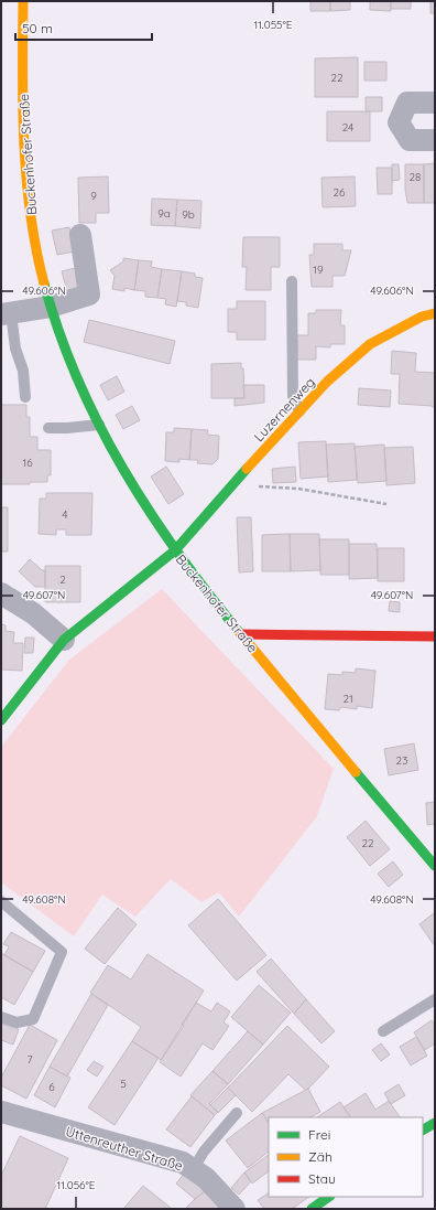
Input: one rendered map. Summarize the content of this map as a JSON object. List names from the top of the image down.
{
  "streets": {
    "street": ["Buckenhofer Straße", "Luzernenweg", "Uttenreuther Straße"]
  },
  "crossings": [
    ["Buckenhofer Straße", "Luzernenweg"]
  ],
  "house_numbers": [
    "22",
    "24",
    "28",
    "26",
    "9",
    "9a",
    "9b",
    "19",
    "16",
    "4",
    "2",
    "21",
    "23",
    "22",
    "7",
    "5",
    "6"
  ],
  "legend": ["Frei", "Zäh", "Stau"],
  "scale_bar": "50 m",
  "coordinates": [
    "11.055°E",
    "49.606°N",
    "49.607°N",
    "49.608°N",
    "11.056°E"
  ]
}
